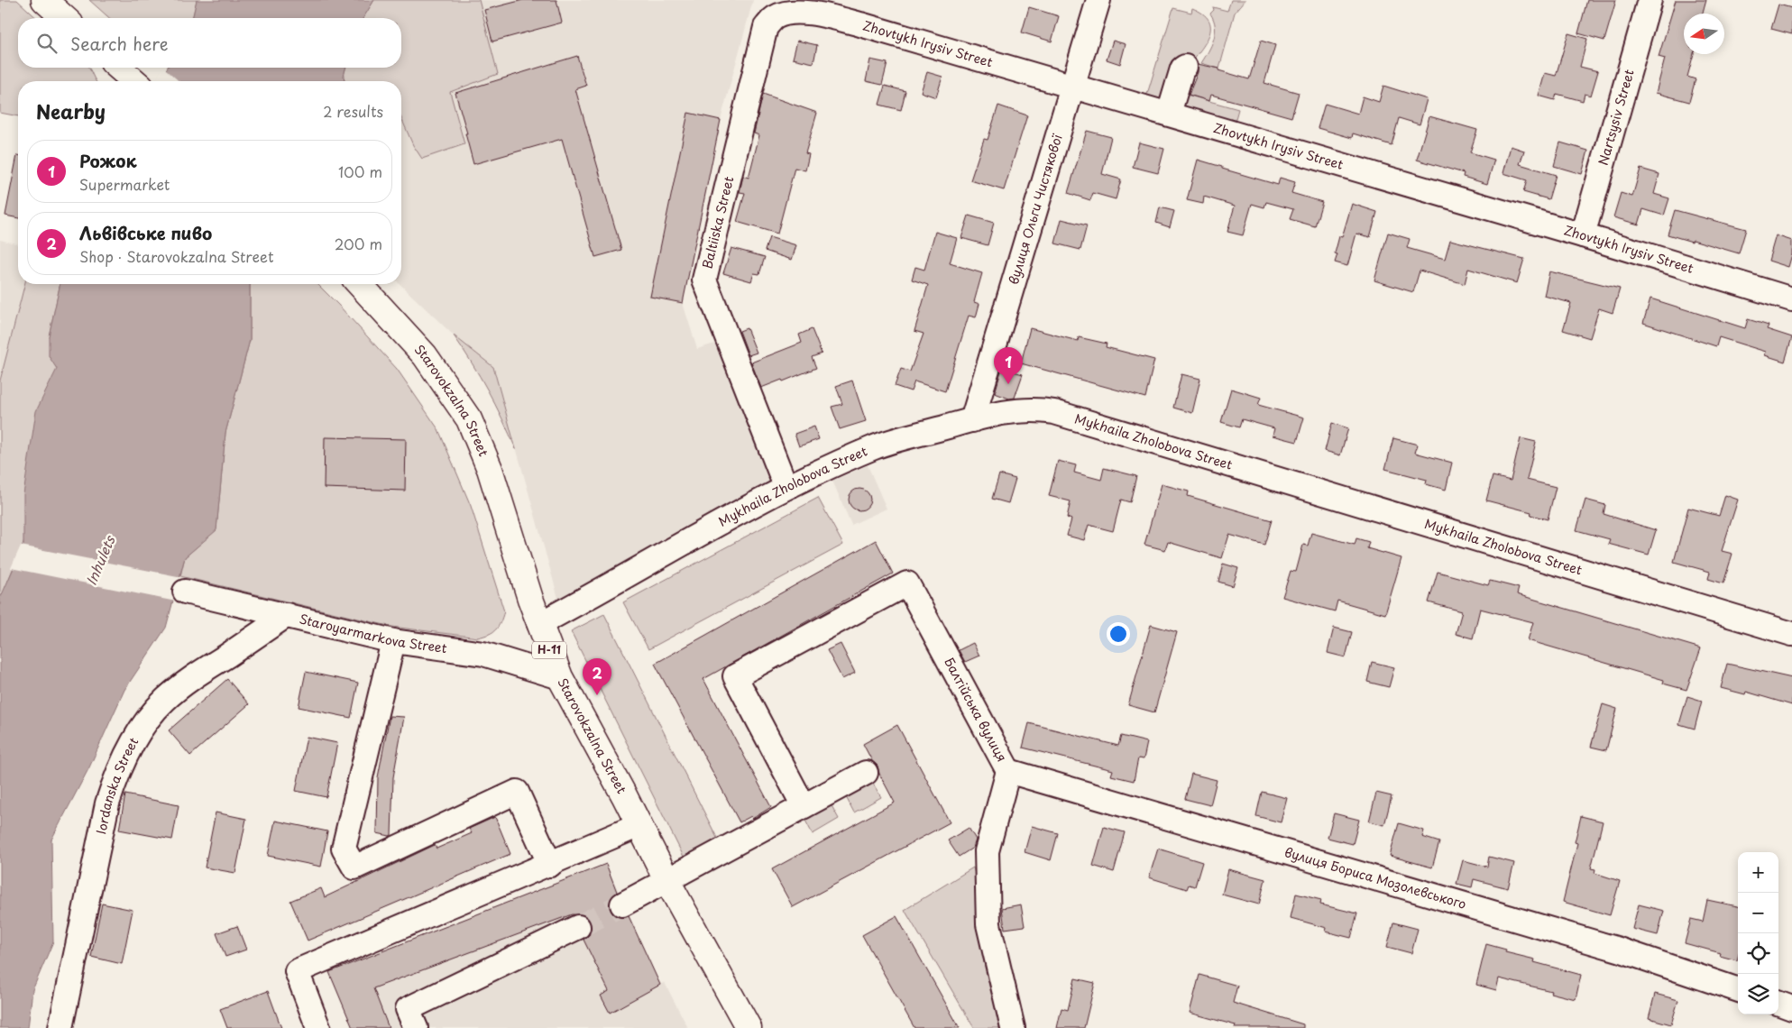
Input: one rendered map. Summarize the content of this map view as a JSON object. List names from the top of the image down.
{
  "streets": {
    "main road": ["Starovokzalna Street", "Н-11"],
    "street": [
      "Zhovtykh Irysiv Street",
      "Nartsysiv Street",
      "вулиця Ольги Чистякової",
      "Baltiiska Street",
      "Mykhaila Zholobova Street",
      "Staroyarmarkova Street",
      "Балтійська вулиця",
      "Iordanska Street",
      "вулиця Бориса Мозолевського"
    ]
  },
  "crossings": [
    ["Zhovtykh Irysiv Street", "Nartsysiv Street"],
    ["Zhovtykh Irysiv Street", "вулиця Ольги Чистякової"],
    ["Zhovtykh Irysiv Street", "Baltiiska Street"],
    ["вулиця Ольги Чистякової", "Mykhaila Zholobova Street"],
    ["Baltiiska Street", "Mykhaila Zholobova Street"],
    ["Starovokzalna Street", "Mykhaila Zholobova Street"],
    ["Starovokzalna Street", "Staroyarmarkova Street"],
    ["Staroyarmarkova Street", "Iordanska Street"],
    ["Балтійська вулиця", "вулиця Бориса Мозолевського"]
  ],
  "water": ["Inhulets"],
  "north": "left",
  "page": {
    "search": "Search here",
    "heading": ["Nearby", "2 results"],
    "list": [
      {
        "mark": "1",
        "name": "Рожок",
        "note": "Supermarket",
        "value": "100 m"
      },
      {
        "mark": "2",
        "name": "Львівське пиво",
        "note": "Shop · Starovokzalna Street",
        "value": "200 m"
      }
    ],
    "pins": ["1", "2"],
    "map_buttons": ["+", "−"]
  }
}
